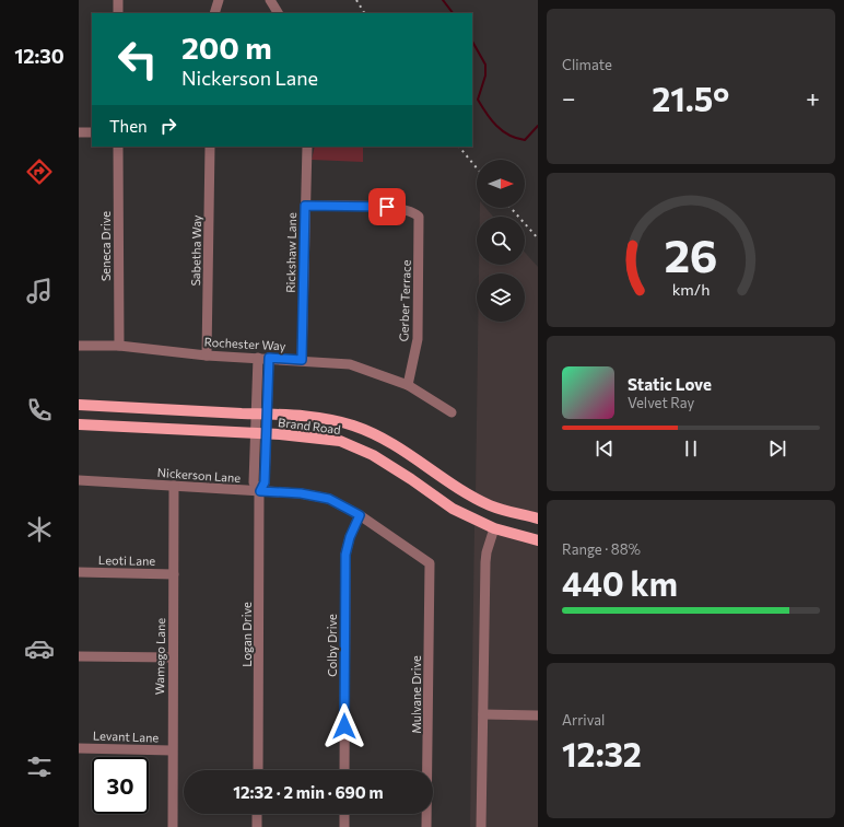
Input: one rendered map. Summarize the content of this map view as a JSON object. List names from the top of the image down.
{
  "streets": {
    "main road": ["Brand Road"],
    "street": [
      "Seneca Drive",
      "Sabetha Way",
      "Rickshaw Lane",
      "Gerber Terrace",
      "Rochester Way",
      "Nickerson Lane",
      "Leoti Lane",
      "Logan Drive",
      "Colby Drive",
      "Wamego Lane",
      "Mulvane Drive",
      "Levant Lane"
    ]
  },
  "crossings": [
    ["Seneca Drive", "Rochester Way"],
    ["Sabetha Way", "Rochester Way"],
    ["Rickshaw Lane", "Gerber Terrace"],
    ["Rickshaw Lane", "Rochester Way"],
    ["Gerber Terrace", "Rochester Way"],
    ["Rochester Way", "Logan Drive"],
    ["Brand Road", "Logan Drive"],
    ["Nickerson Lane", "Logan Drive"],
    ["Nickerson Lane", "Colby Drive"],
    ["Nickerson Lane", "Wamego Lane"],
    ["Nickerson Lane", "Mulvane Drive"],
    ["Leoti Lane", "Wamego Lane"],
    ["Wamego Lane", "Levant Lane"]
  ],
  "north": "right",
  "page": {
    "tabs": "12:30",
    "tile": [
      "Climate",
      ["Range · 88%", "440 km"],
      ["Arrival", "12:32"]
    ],
    "turn": ["200 m", "Nickerson Lane"],
    "heat": ["−", "21.5°", "+"],
    "then": "Then",
    "song": ["Static Love", "Velvet Ray"],
    "limit": "30",
    "trip": "12:32 · 2 min · 690 m",
    "gauge": ["26", "km/h"]
  }
}
